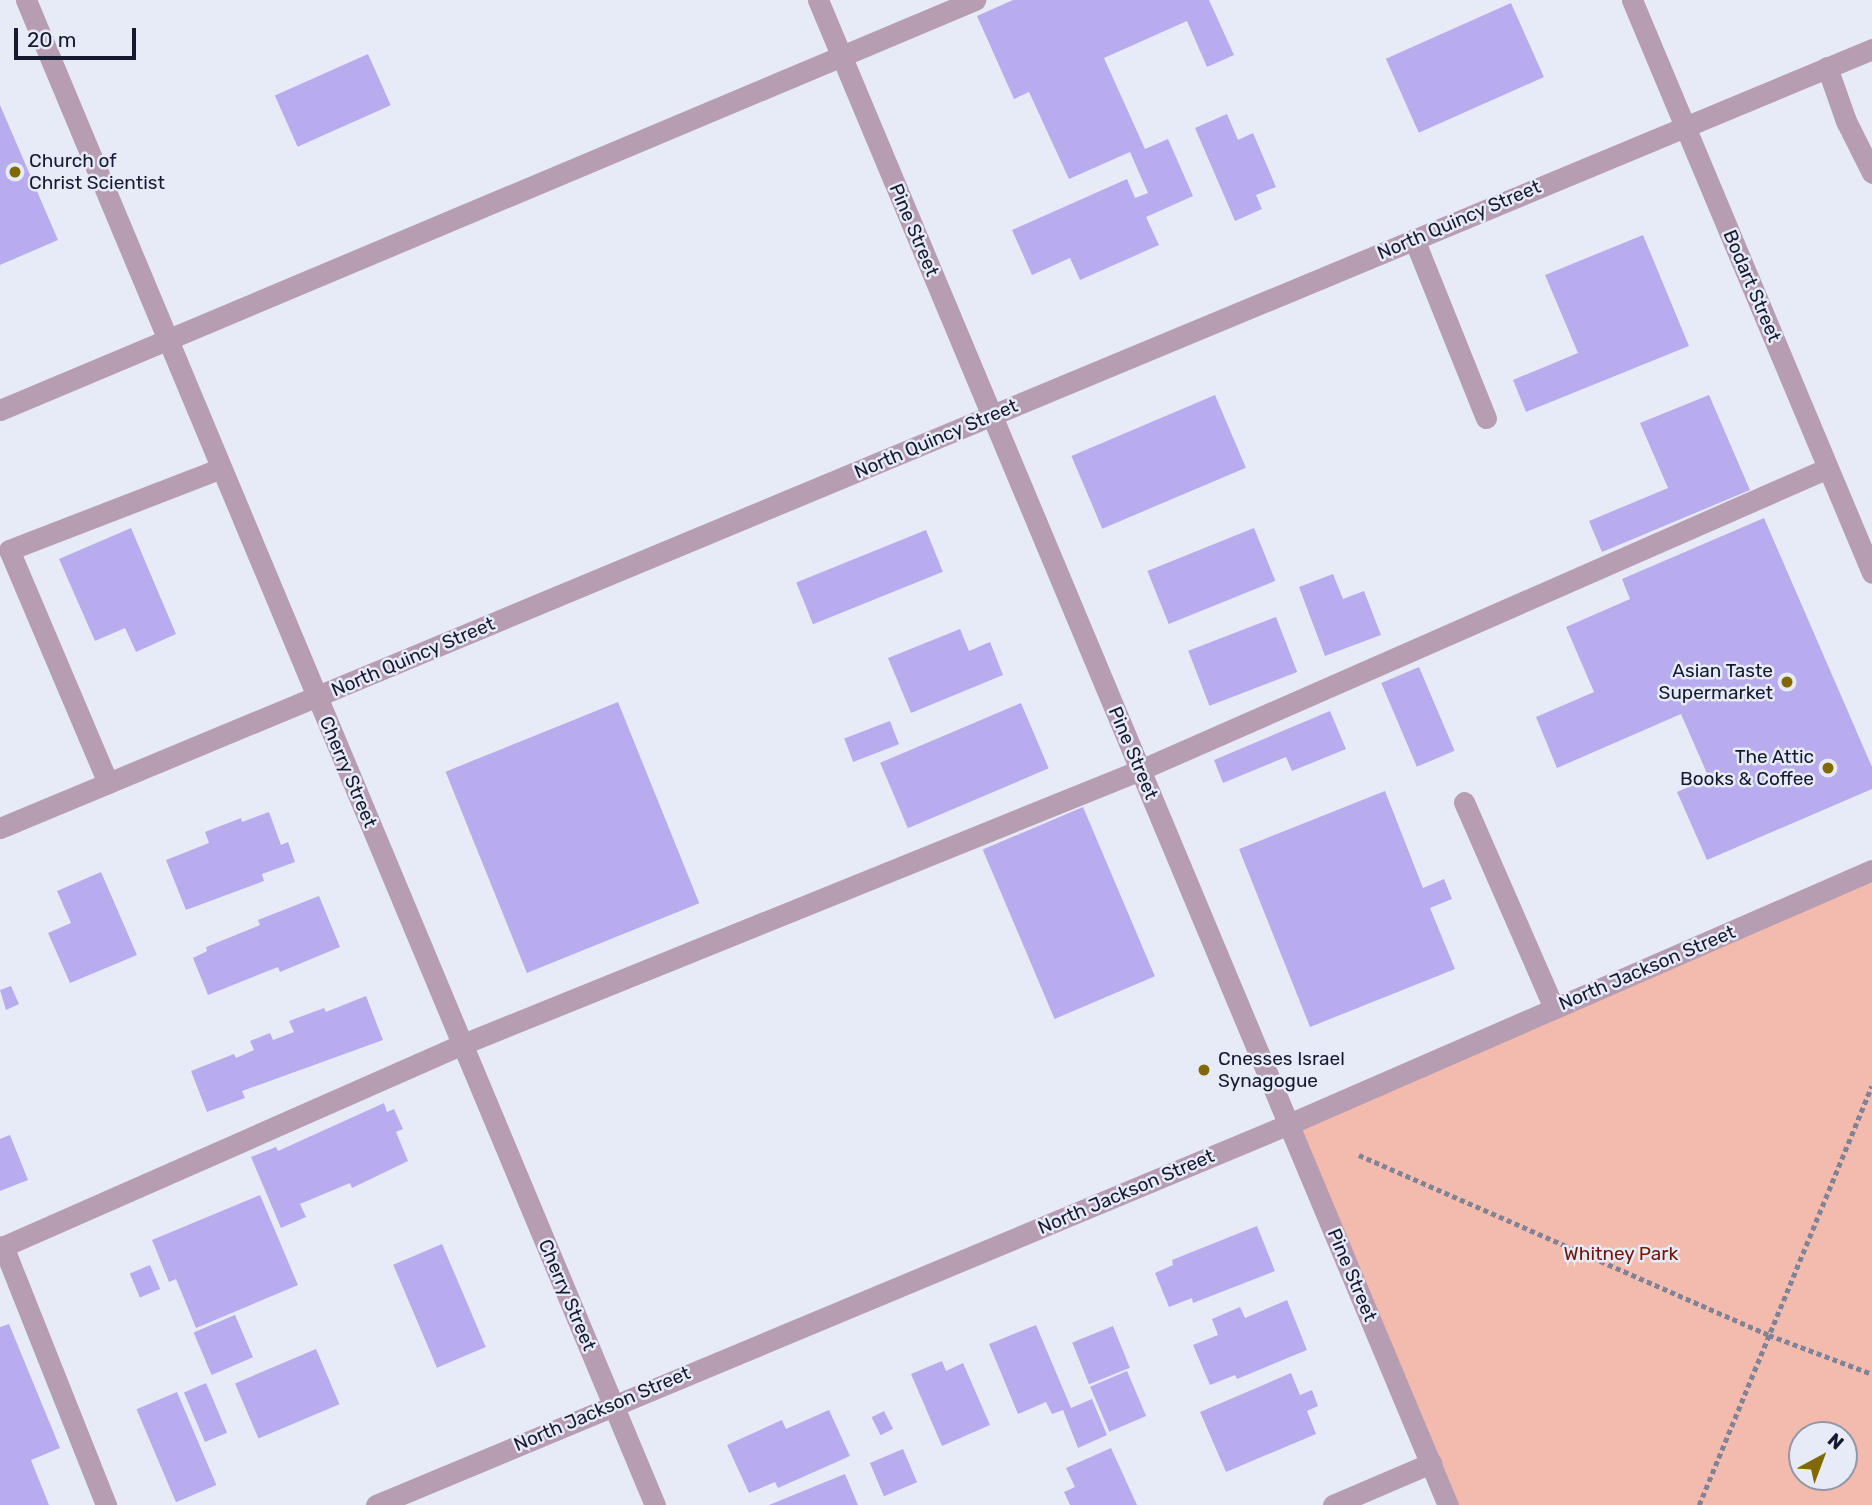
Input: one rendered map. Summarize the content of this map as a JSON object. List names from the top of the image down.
{
  "streets": {
    "street": [
      "North Quincy Street",
      "Pine Street",
      "Bodart Street",
      "Cherry Street",
      "North Jackson Street"
    ]
  },
  "crossings": [
    ["North Quincy Street", "Pine Street"],
    ["North Quincy Street", "Bodart Street"],
    ["North Quincy Street", "Cherry Street"],
    ["Pine Street", "North Jackson Street"],
    ["Cherry Street", "North Jackson Street"]
  ],
  "parks": ["Whitney Park"],
  "places": [
    "Church of Christ Scientist",
    "Asian Taste Supermarket",
    "The Attic Books & Coffee",
    "Cnesses Israel Synagogue"
  ],
  "scale_bar": "20 m",
  "north": "top right"
}
